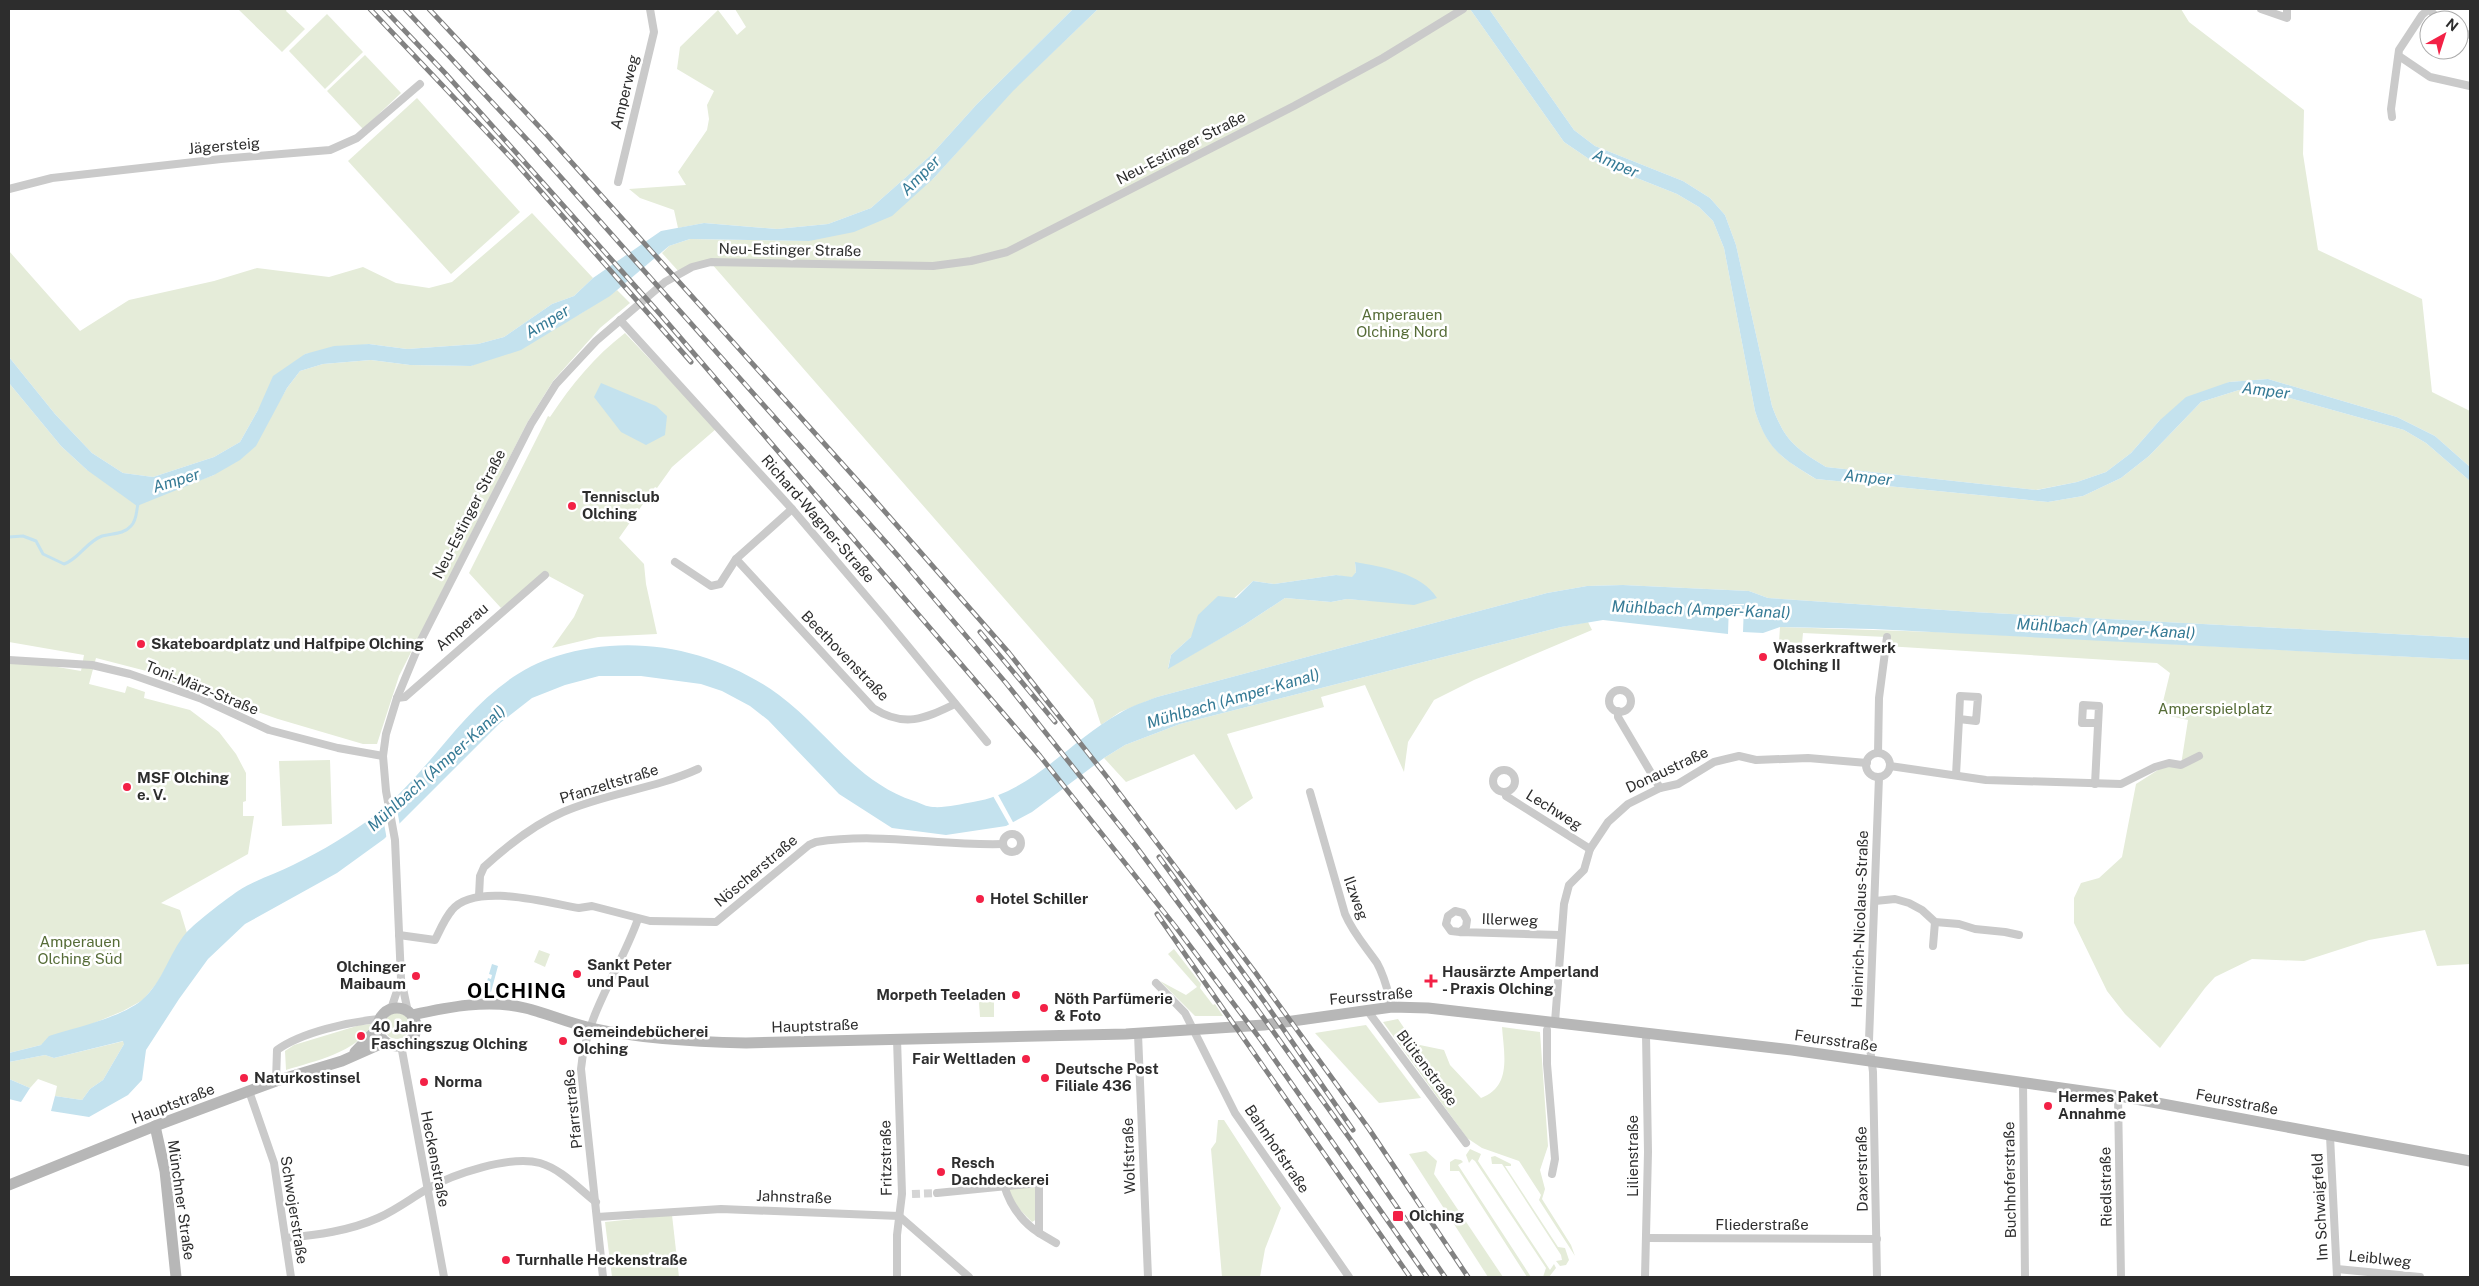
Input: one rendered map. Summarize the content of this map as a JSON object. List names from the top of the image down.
{
  "streets": {
    "street": [
      "Amperweg",
      "Jägersteig",
      "Neu-Estinger Straße",
      "Richard-Wagner-Straße",
      "Amperau",
      "Beethovenstraße",
      "Toni-März-Straße",
      "Donaustraße",
      "Pfanzeltstraße",
      "Lechweg",
      "Nöscherstraße",
      "Ilzweg",
      "Heinrich-Nicolaus-Straße",
      "Illerweg",
      "Feursstraße",
      "Hauptstraße",
      "Blütenstraße",
      "Pfarrstraße",
      "Bahnhofstraße",
      "Wolfstraße",
      "Lilienstraße",
      "Fritzstraße",
      "Heckenstraße",
      "Daxerstraße",
      "Buchhoferstraße",
      "Riedlstraße",
      "Jahnstraße",
      "Münchner Straße",
      "Im Schwaigfeld",
      "Schwojerstraße",
      "Fliederstraße",
      "Leiblweg"
    ]
  },
  "crossings": [
    ["Neu-Estinger Straße", "Richard-Wagner-Straße"],
    ["Neu-Estinger Straße", "Amperau"],
    ["Neu-Estinger Straße", "Toni-März-Straße"],
    ["Neu-Estinger Straße", "Nöscherstraße"],
    ["Neu-Estinger Straße", "Hauptstraße"],
    ["Neu-Estinger Straße", "Heckenstraße"],
    ["Richard-Wagner-Straße", "Beethovenstraße"],
    ["Donaustraße", "Lechweg"],
    ["Donaustraße", "Heinrich-Nicolaus-Straße"],
    ["Donaustraße", "Illerweg"],
    ["Donaustraße", "Feursstraße"],
    ["Pfanzeltstraße", "Nöscherstraße"],
    ["Nöscherstraße", "Pfarrstraße"],
    ["Ilzweg", "Feursstraße"],
    ["Heinrich-Nicolaus-Straße", "Feursstraße"],
    ["Heinrich-Nicolaus-Straße", "Daxerstraße"],
    ["Feursstraße", "Hauptstraße"],
    ["Feursstraße", "Blütenstraße"],
    ["Feursstraße", "Bahnhofstraße"],
    ["Feursstraße", "Lilienstraße"],
    ["Feursstraße", "Daxerstraße"],
    ["Feursstraße", "Buchhoferstraße"],
    ["Feursstraße", "Riedlstraße"],
    ["Feursstraße", "Im Schwaigfeld"],
    ["Hauptstraße", "Pfarrstraße"],
    ["Hauptstraße", "Bahnhofstraße"],
    ["Hauptstraße", "Wolfstraße"],
    ["Hauptstraße", "Fritzstraße"],
    ["Hauptstraße", "Heckenstraße"],
    ["Hauptstraße", "Münchner Straße"],
    ["Hauptstraße", "Schwojerstraße"],
    ["Pfarrstraße", "Jahnstraße"],
    ["Lilienstraße", "Fliederstraße"],
    ["Fritzstraße", "Jahnstraße"],
    ["Daxerstraße", "Fliederstraße"],
    ["Im Schwaigfeld", "Leiblweg"]
  ],
  "districts": ["OLCHING"],
  "water": ["Amper", "Mühlbach (Amper-Kanal)"],
  "parks": ["Amperauen Olching Nord", "Amperspielplatz", "Amperauen Olching Süd"],
  "places": {
    "other": [
      "Tennisclub Olching",
      "Skateboardplatz und Halfpipe Olching",
      "Wasserkraftwerk Olching II",
      "MSF Olching e. V.",
      "Hotel Schiller",
      "Sankt Peter und Paul",
      "Olchinger Maibaum",
      "Morpeth Teeladen",
      "Nöth Parfümerie & Foto",
      "40 Jahre Faschingszug Olching",
      "Gemeindebücherei Olching",
      "Fair Weltladen",
      "Naturkostinsel",
      "Deutsche Post Filiale 436",
      "Norma",
      "Hermes Paket Annahme",
      "Resch Dachdeckerei",
      "Turnhalle Heckenstraße"
    ],
    "health": ["Hausärzte Amperland - Praxis Olching"],
    "transit": ["Olching"]
  },
  "north": "top right"
}
